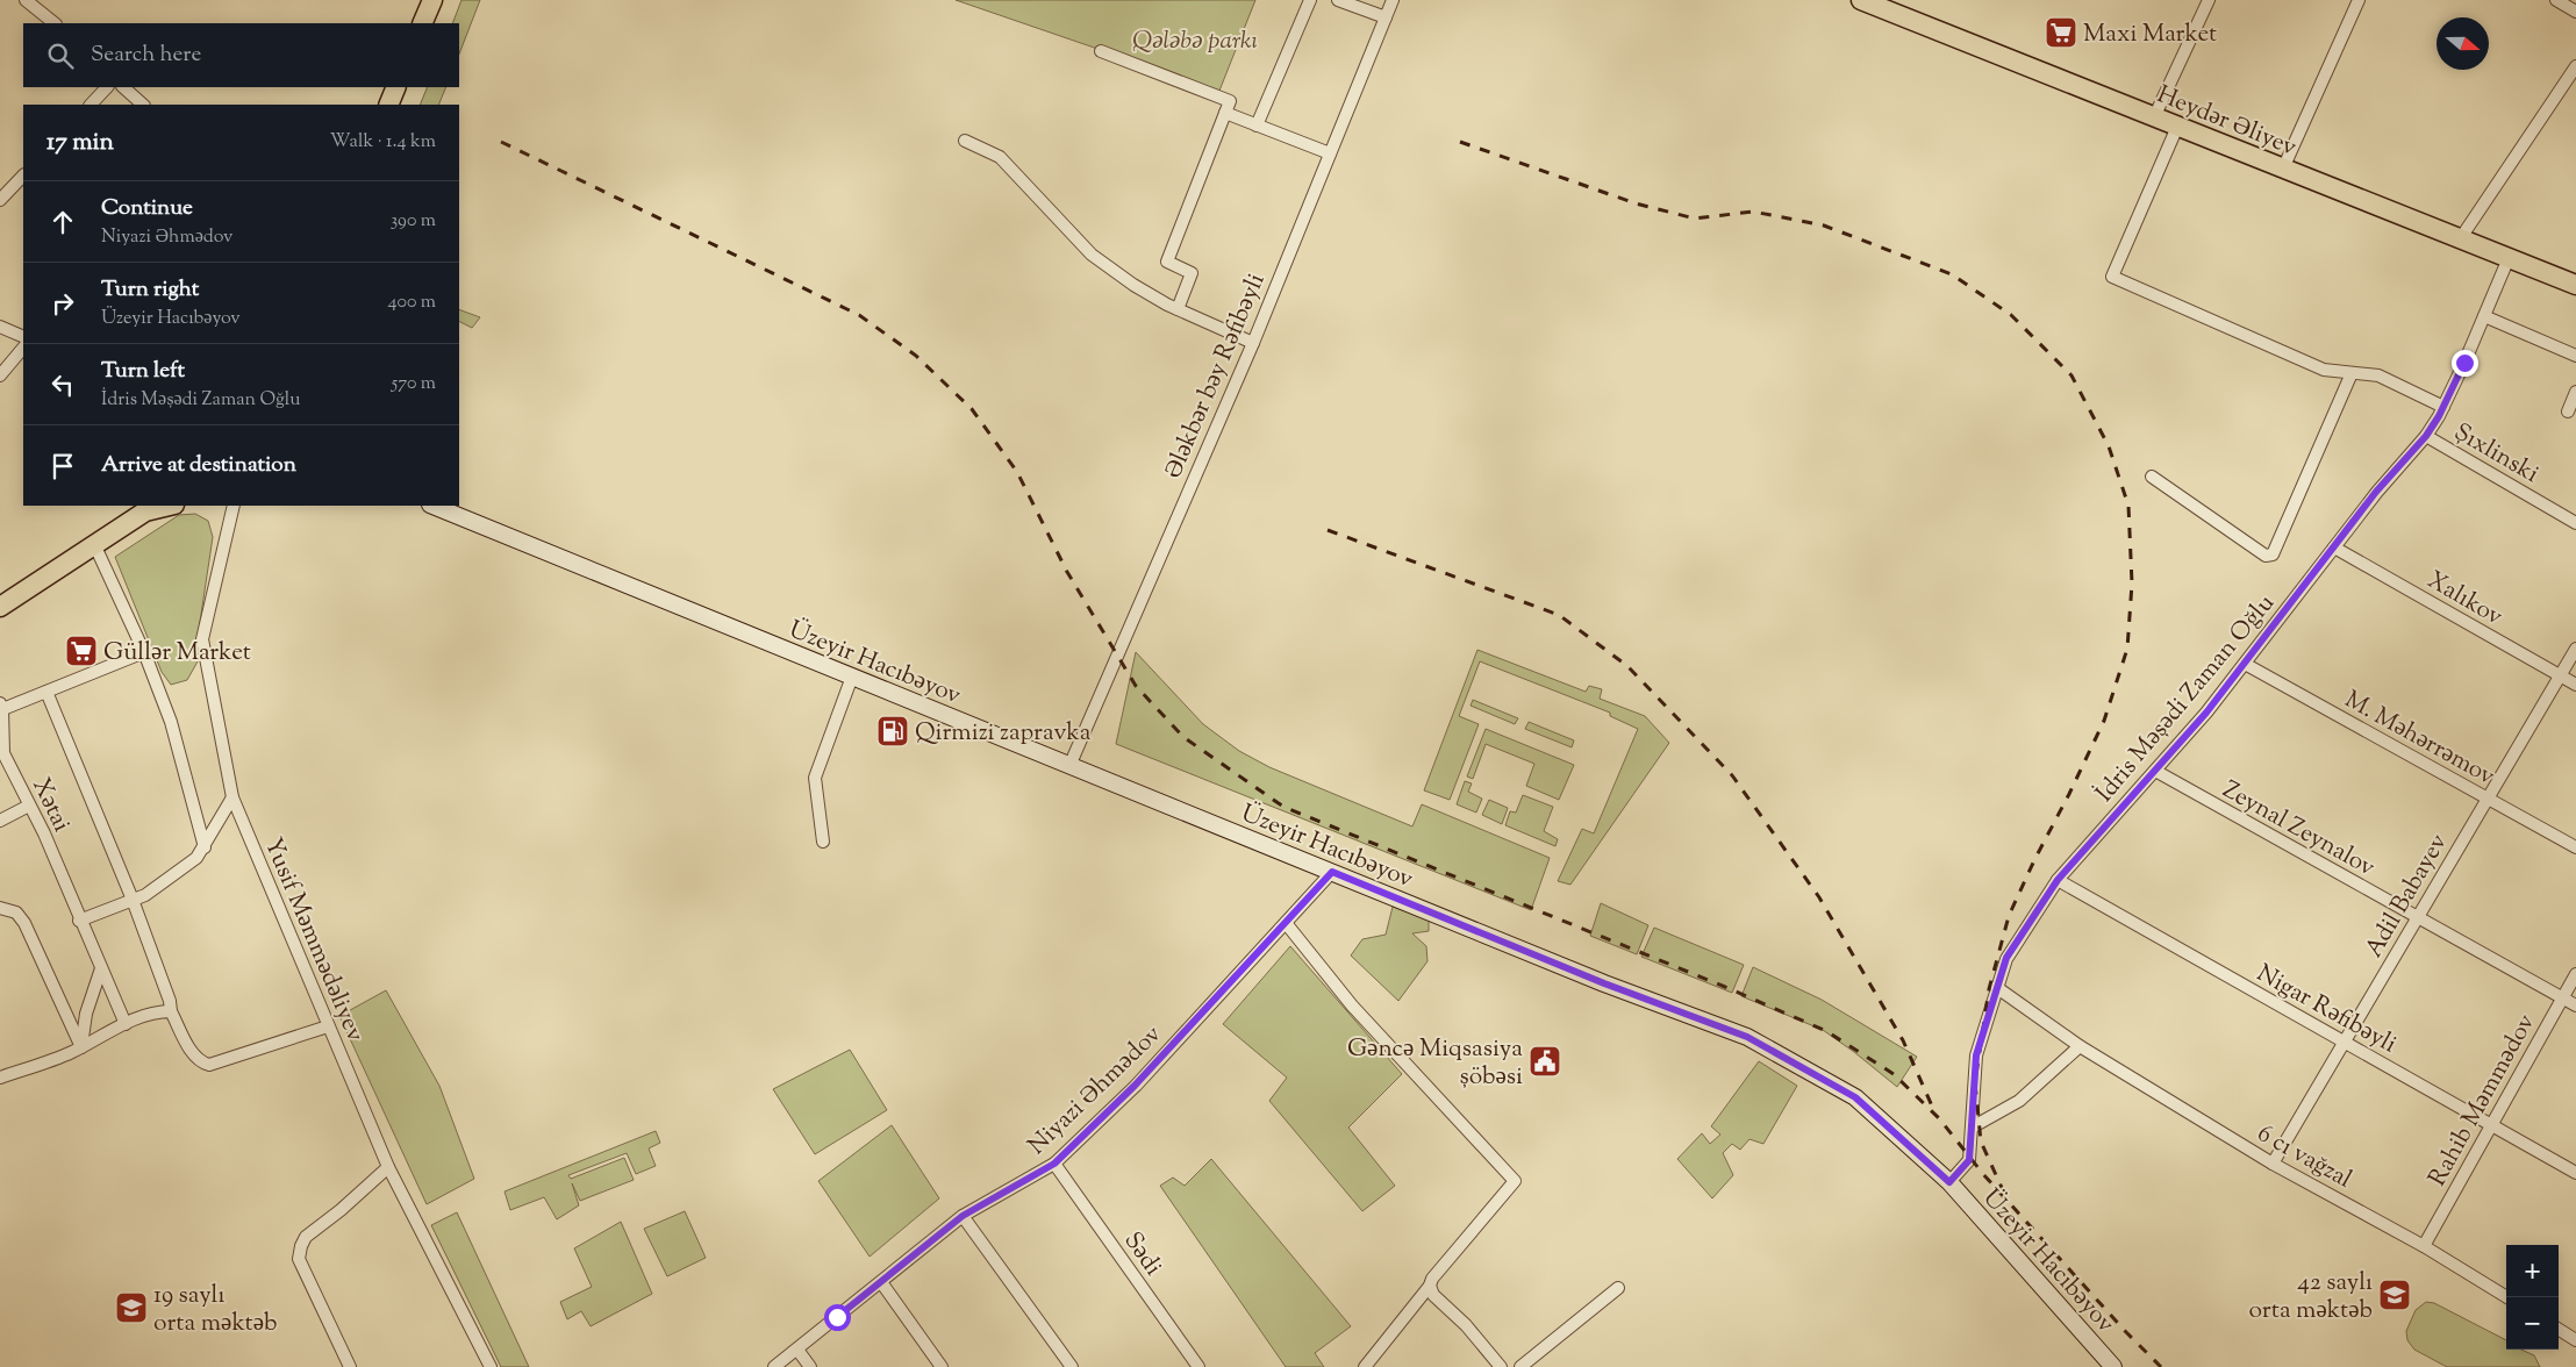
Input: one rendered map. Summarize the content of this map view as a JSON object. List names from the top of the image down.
{
  "streets": {
    "main road": ["Heydər Əliyev", "Üzeyir Hacıbəyov"],
    "street": [
      "Ələkbər bəy Rəfibəyli",
      "Şıxlinski",
      "Xalıkov",
      "İdris Məşədi Zaman Oğlu",
      "M. Məhərrəmov",
      "Xətai",
      "Zeynal Zeynalov",
      "Adil Babayev",
      "Yusif Məmmədəliyev",
      "Nigar Rəfibəyli",
      "Niyazi Əhmədov",
      "Rahib Məmmədov",
      "6 cı vağzal",
      "Sədi"
    ]
  },
  "crossings": [
    ["Heydər Əliyev", "İdris Məşədi Zaman Oğlu"],
    ["Ələkbər bəy Rəfibəyli", "Üzeyir Hacıbəyov"],
    ["Şıxlinski", "İdris Məşədi Zaman Oğlu"],
    ["Xalıkov", "İdris Məşədi Zaman Oğlu"],
    ["Xalıkov", "Adil Babayev"],
    ["Üzeyir Hacıbəyov", "İdris Məşədi Zaman Oğlu"],
    ["Üzeyir Hacıbəyov", "Niyazi Əhmədov"],
    ["İdris Məşədi Zaman Oğlu", "M. Məhərrəmov"],
    ["İdris Məşədi Zaman Oğlu", "Zeynal Zeynalov"],
    ["İdris Məşədi Zaman Oğlu", "Nigar Rəfibəyli"],
    ["İdris Məşədi Zaman Oğlu", "6 cı vağzal"],
    ["M. Məhərrəmov", "Adil Babayev"],
    ["Zeynal Zeynalov", "Adil Babayev"],
    ["Zeynal Zeynalov", "Rahib Məmmədov"],
    ["Adil Babayev", "Nigar Rəfibəyli"],
    ["Adil Babayev", "6 cı vağzal"],
    ["Nigar Rəfibəyli", "Rahib Məmmədov"],
    ["Niyazi Əhmədov", "Sədi"],
    ["Rahib Məmmədov", "6 cı vağzal"]
  ],
  "parks": ["Qələbə parkı"],
  "places": {
    "supermarket": ["Maxi Market", "Güllər Market"],
    "fuel station": ["Qirmizi zapravka"],
    "public building": ["Gəncə Miqsasiya şöbəsi"],
    "school or university": ["42 saylı orta məktəb", "19 saylı orta məktəb"]
  },
  "north": "right",
  "page": {
    "search": "Search here",
    "heading": ["17 min", "Walk · 1.4 km"],
    "list": [
      ["Continue", "Niyazi Əhmədov", "390 m"],
      ["Turn right", "Üzeyir Hacıbəyov", "400 m"],
      ["Turn left", "İdris Məşədi Zaman Oğlu", "570 m"],
      "Arrive at destination"
    ],
    "map_buttons": ["+", "−"]
  }
}
